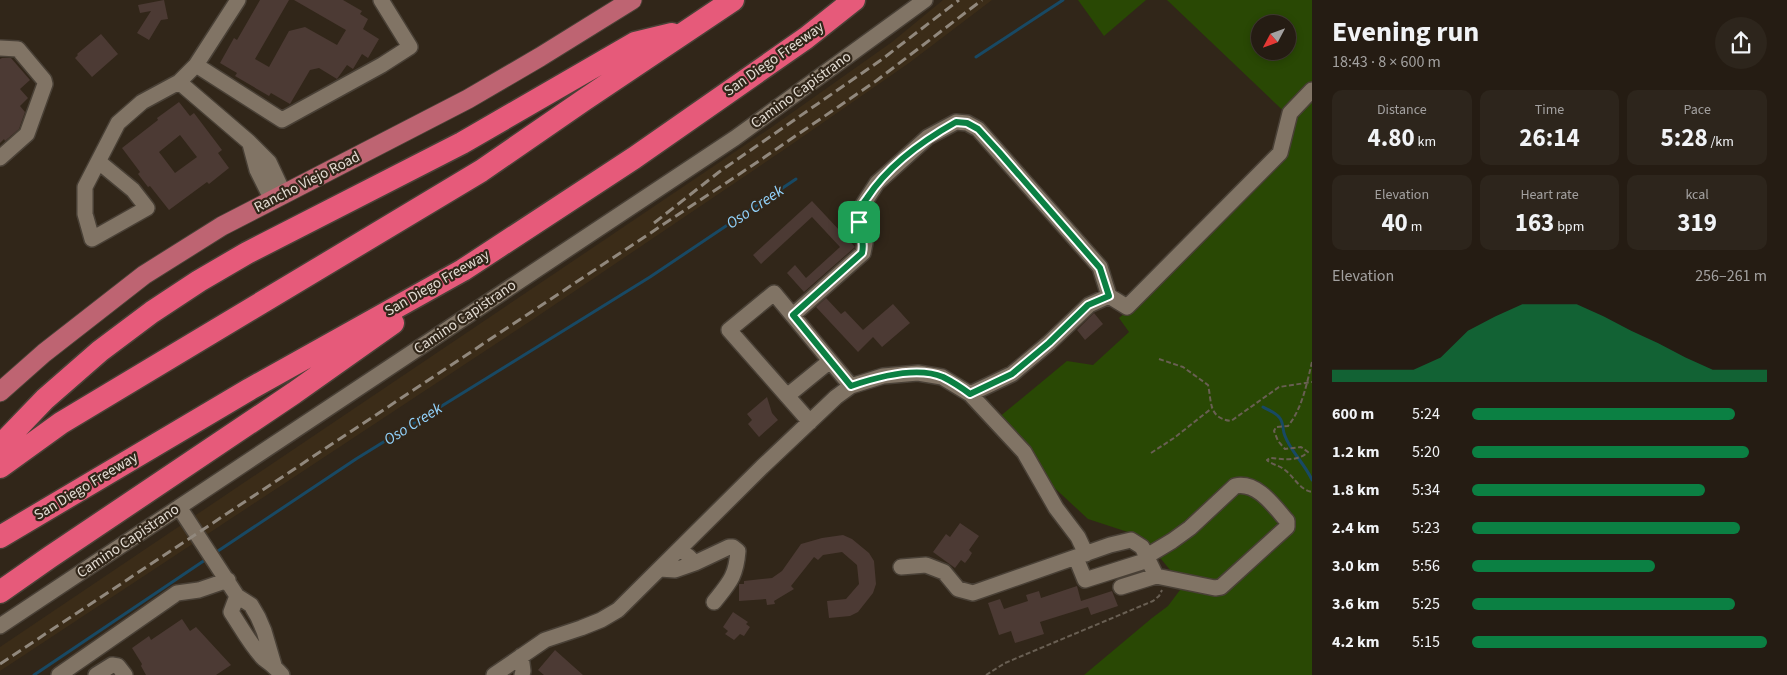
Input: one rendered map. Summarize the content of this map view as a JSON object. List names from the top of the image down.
{
  "streets": {
    "highway": ["San Diego Freeway"],
    "main road": ["Rancho Viejo Road"],
    "street": ["Camino Capistrano"]
  },
  "water": ["Oso Creek"],
  "north": "bottom left",
  "page": {
    "heading": ["Evening run", "18:43 · 8 × 600 m"],
    "stats": [
      ["Distance", "4.80 km"],
      ["Time", "26:14"],
      ["Pace", "5:28 /km"],
      ["Elevation", "40 m"],
      ["Heart rate", "163 bpm"],
      ["kcal", "319"]
    ],
    "chart": ["Elevation", "256–261 m"],
    "list": [
      {
        "name": "600 m",
        "note": "5:24"
      },
      {
        "name": "1.2 km",
        "note": "5:20"
      },
      {
        "name": "1.8 km",
        "note": "5:34"
      },
      {
        "name": "2.4 km",
        "note": "5:23"
      },
      {
        "name": "3.0 km",
        "note": "5:56"
      },
      {
        "name": "3.6 km",
        "note": "5:25"
      },
      {
        "name": "4.2 km",
        "note": "5:15"
      }
    ]
  }
}
